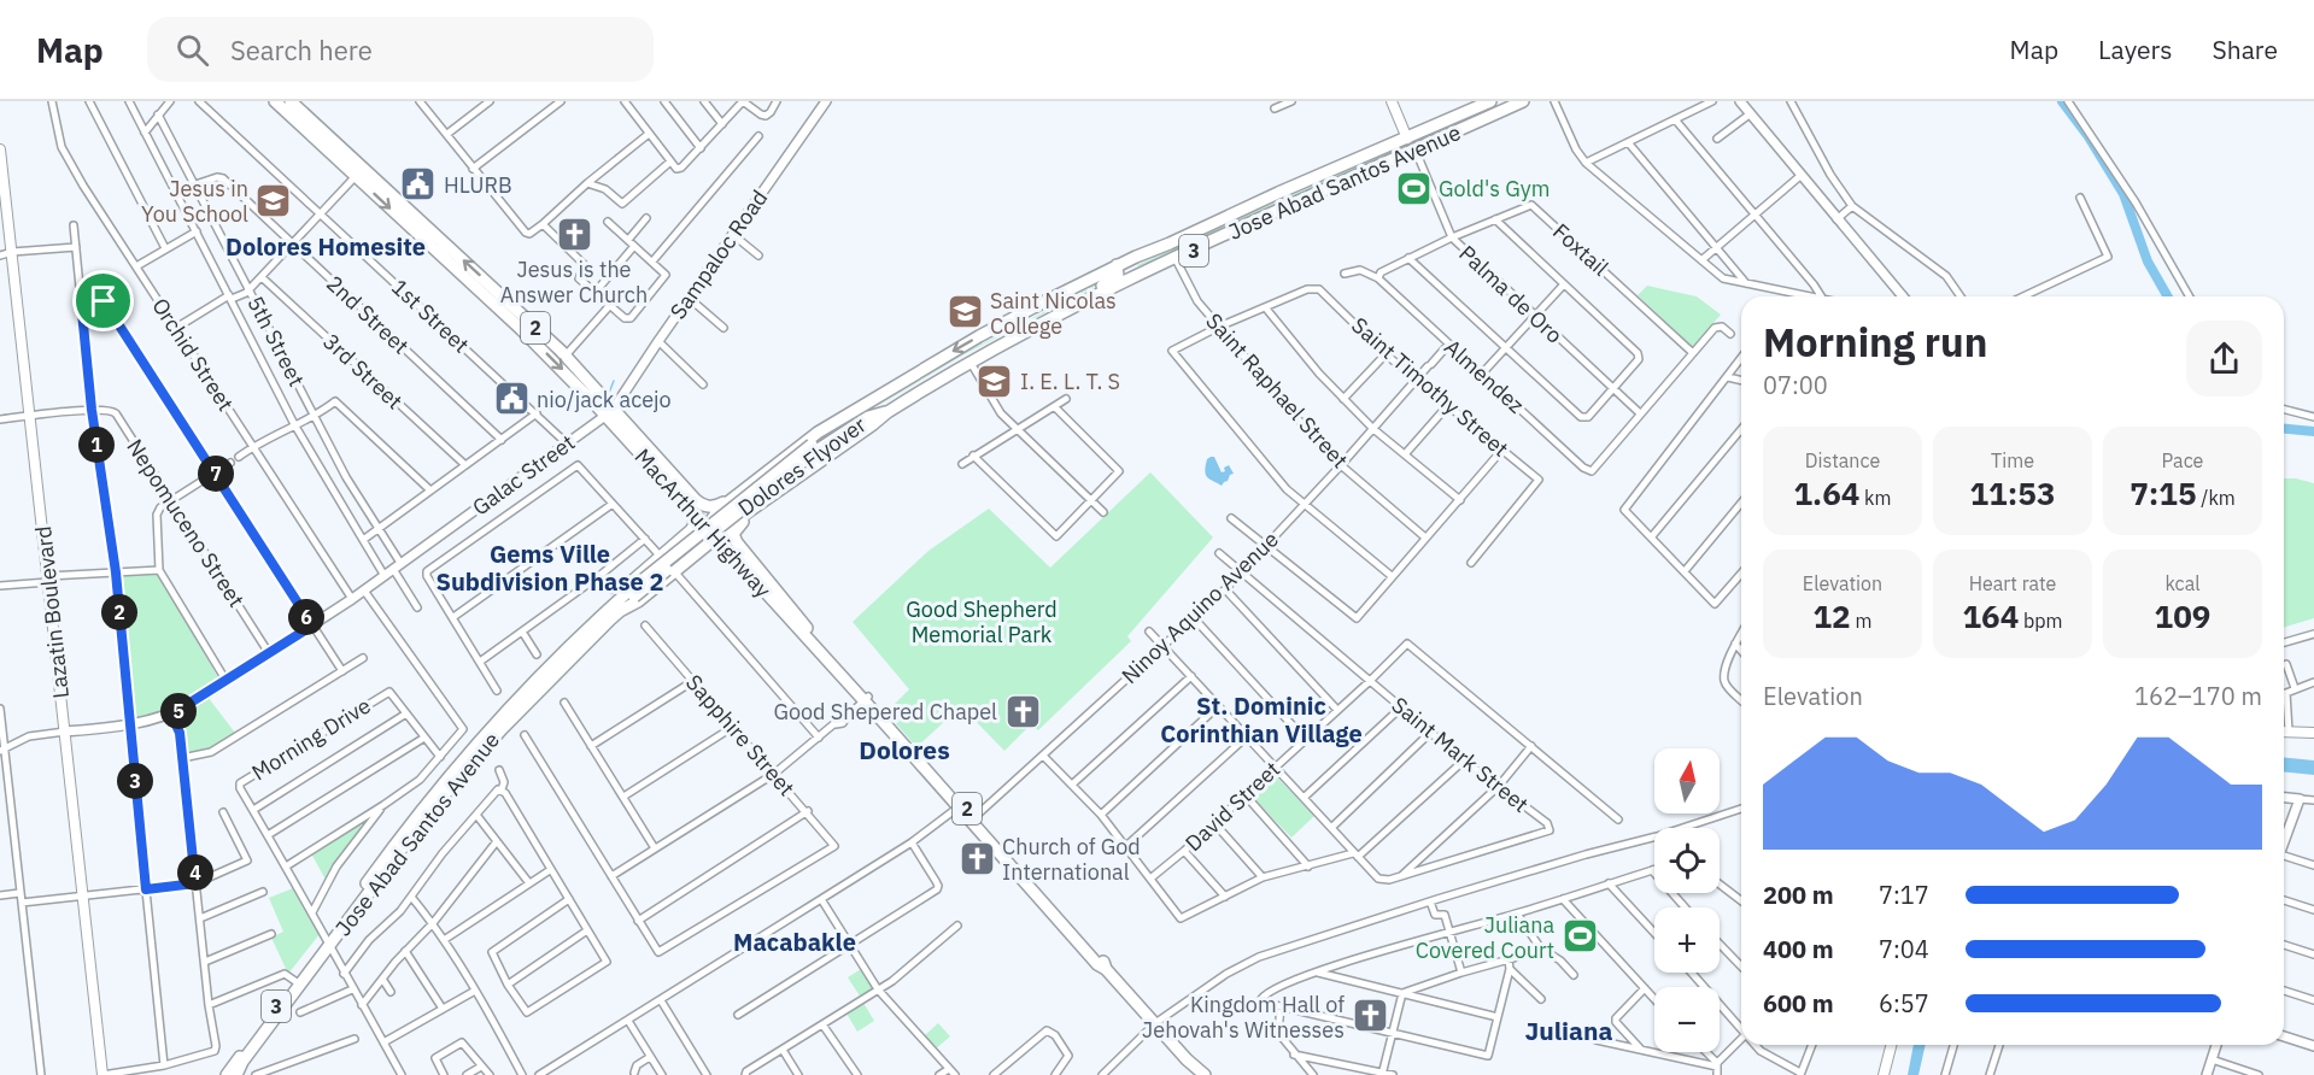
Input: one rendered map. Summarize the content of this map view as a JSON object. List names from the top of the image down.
{
  "streets": {
    "highway": [
      "Jose Abad Santos Avenue",
      "3",
      "2",
      "Dolores Flyover",
      "MacArthur Highway"
    ],
    "main road": ["Lazatin Boulevard"],
    "street": [
      "Foxtail",
      "Sampaloc Road",
      "Palma de Oro",
      "2nd Street",
      "1st Street",
      "5th Street",
      "Orchid Street",
      "3rd Street",
      "Almendez",
      "Saint Timothy Street",
      "Saint Raphael Street",
      "Galac Street",
      "Nepomuceno Street",
      "Ninoy Aquino Avenue",
      "Sapphire Street",
      "Morning Drive",
      "Saint Mark Street",
      "David Street"
    ]
  },
  "crossings": [
    ["Jose Abad Santos Avenue", "Palma de Oro"],
    ["Jose Abad Santos Avenue", "Saint Raphael Street"],
    ["Jose Abad Santos Avenue", "Dolores Flyover"],
    ["Jose Abad Santos Avenue", "MacArthur Highway"],
    ["Jose Abad Santos Avenue", "Morning Drive"],
    ["Foxtail", "Palma de Oro"],
    ["Foxtail", "Almendez"],
    ["Sampaloc Road", "Galac Street"],
    ["Sampaloc Road", "MacArthur Highway"],
    ["Palma de Oro", "Almendez"],
    ["2nd Street", "5th Street"],
    ["1st Street", "Galac Street"],
    ["5th Street", "Galac Street"],
    ["Orchid Street", "Galac Street"],
    ["Almendez", "Ninoy Aquino Avenue"],
    ["Saint Timothy Street", "Ninoy Aquino Avenue"],
    ["Saint Raphael Street", "Ninoy Aquino Avenue"],
    ["Galac Street", "Nepomuceno Street"],
    ["Galac Street", "MacArthur Highway"],
    ["Galac Street", "Lazatin Boulevard"],
    ["MacArthur Highway", "Ninoy Aquino Avenue"],
    ["Ninoy Aquino Avenue", "Saint Mark Street"],
    ["Saint Mark Street", "David Street"]
  ],
  "districts": [
    "Dolores Homesite",
    "Gems Ville Subdivision Phase 2",
    "St. Dominic Corinthian Village",
    "Dolores",
    "Macabakle",
    "Juliana"
  ],
  "parks": ["Good Shepherd Memorial Park"],
  "places": {
    "public building": ["HLURB", "nio/jack acejo"],
    "sports": ["Gold's Gym", "Juliana Covered Court"],
    "school or university": ["Jesus in You School", "Saint Nicolas College", "I. E. L. T. S"],
    "church": [
      "Jesus is the Answer Church",
      "Good Shepered Chapel",
      "Church of God International",
      "Kingdom Hall of Jehovah's Witnesses"
    ]
  },
  "north": "top",
  "page": {
    "header": "Map",
    "search": "Search here",
    "nav": ["Map", "Layers", "Share"],
    "heading": ["Morning run", "07:00"],
    "stats": [
      ["Distance", "1.64 km"],
      ["Time", "11:53"],
      ["Pace", "7:15 /km"],
      ["Elevation", "12 m"],
      ["Heart rate", "164 bpm"],
      ["kcal", "109"]
    ],
    "pins": [
      "1",
      "7",
      "2",
      "6",
      "5",
      "3",
      "4"
    ],
    "chart": ["Elevation", "162–170 m"],
    "map_buttons": ["+", "−"],
    "list": [
      {
        "name": "200 m",
        "note": "7:17"
      },
      {
        "name": "400 m",
        "note": "7:04"
      },
      {
        "name": "600 m",
        "note": "6:57"
      }
    ]
  }
}
